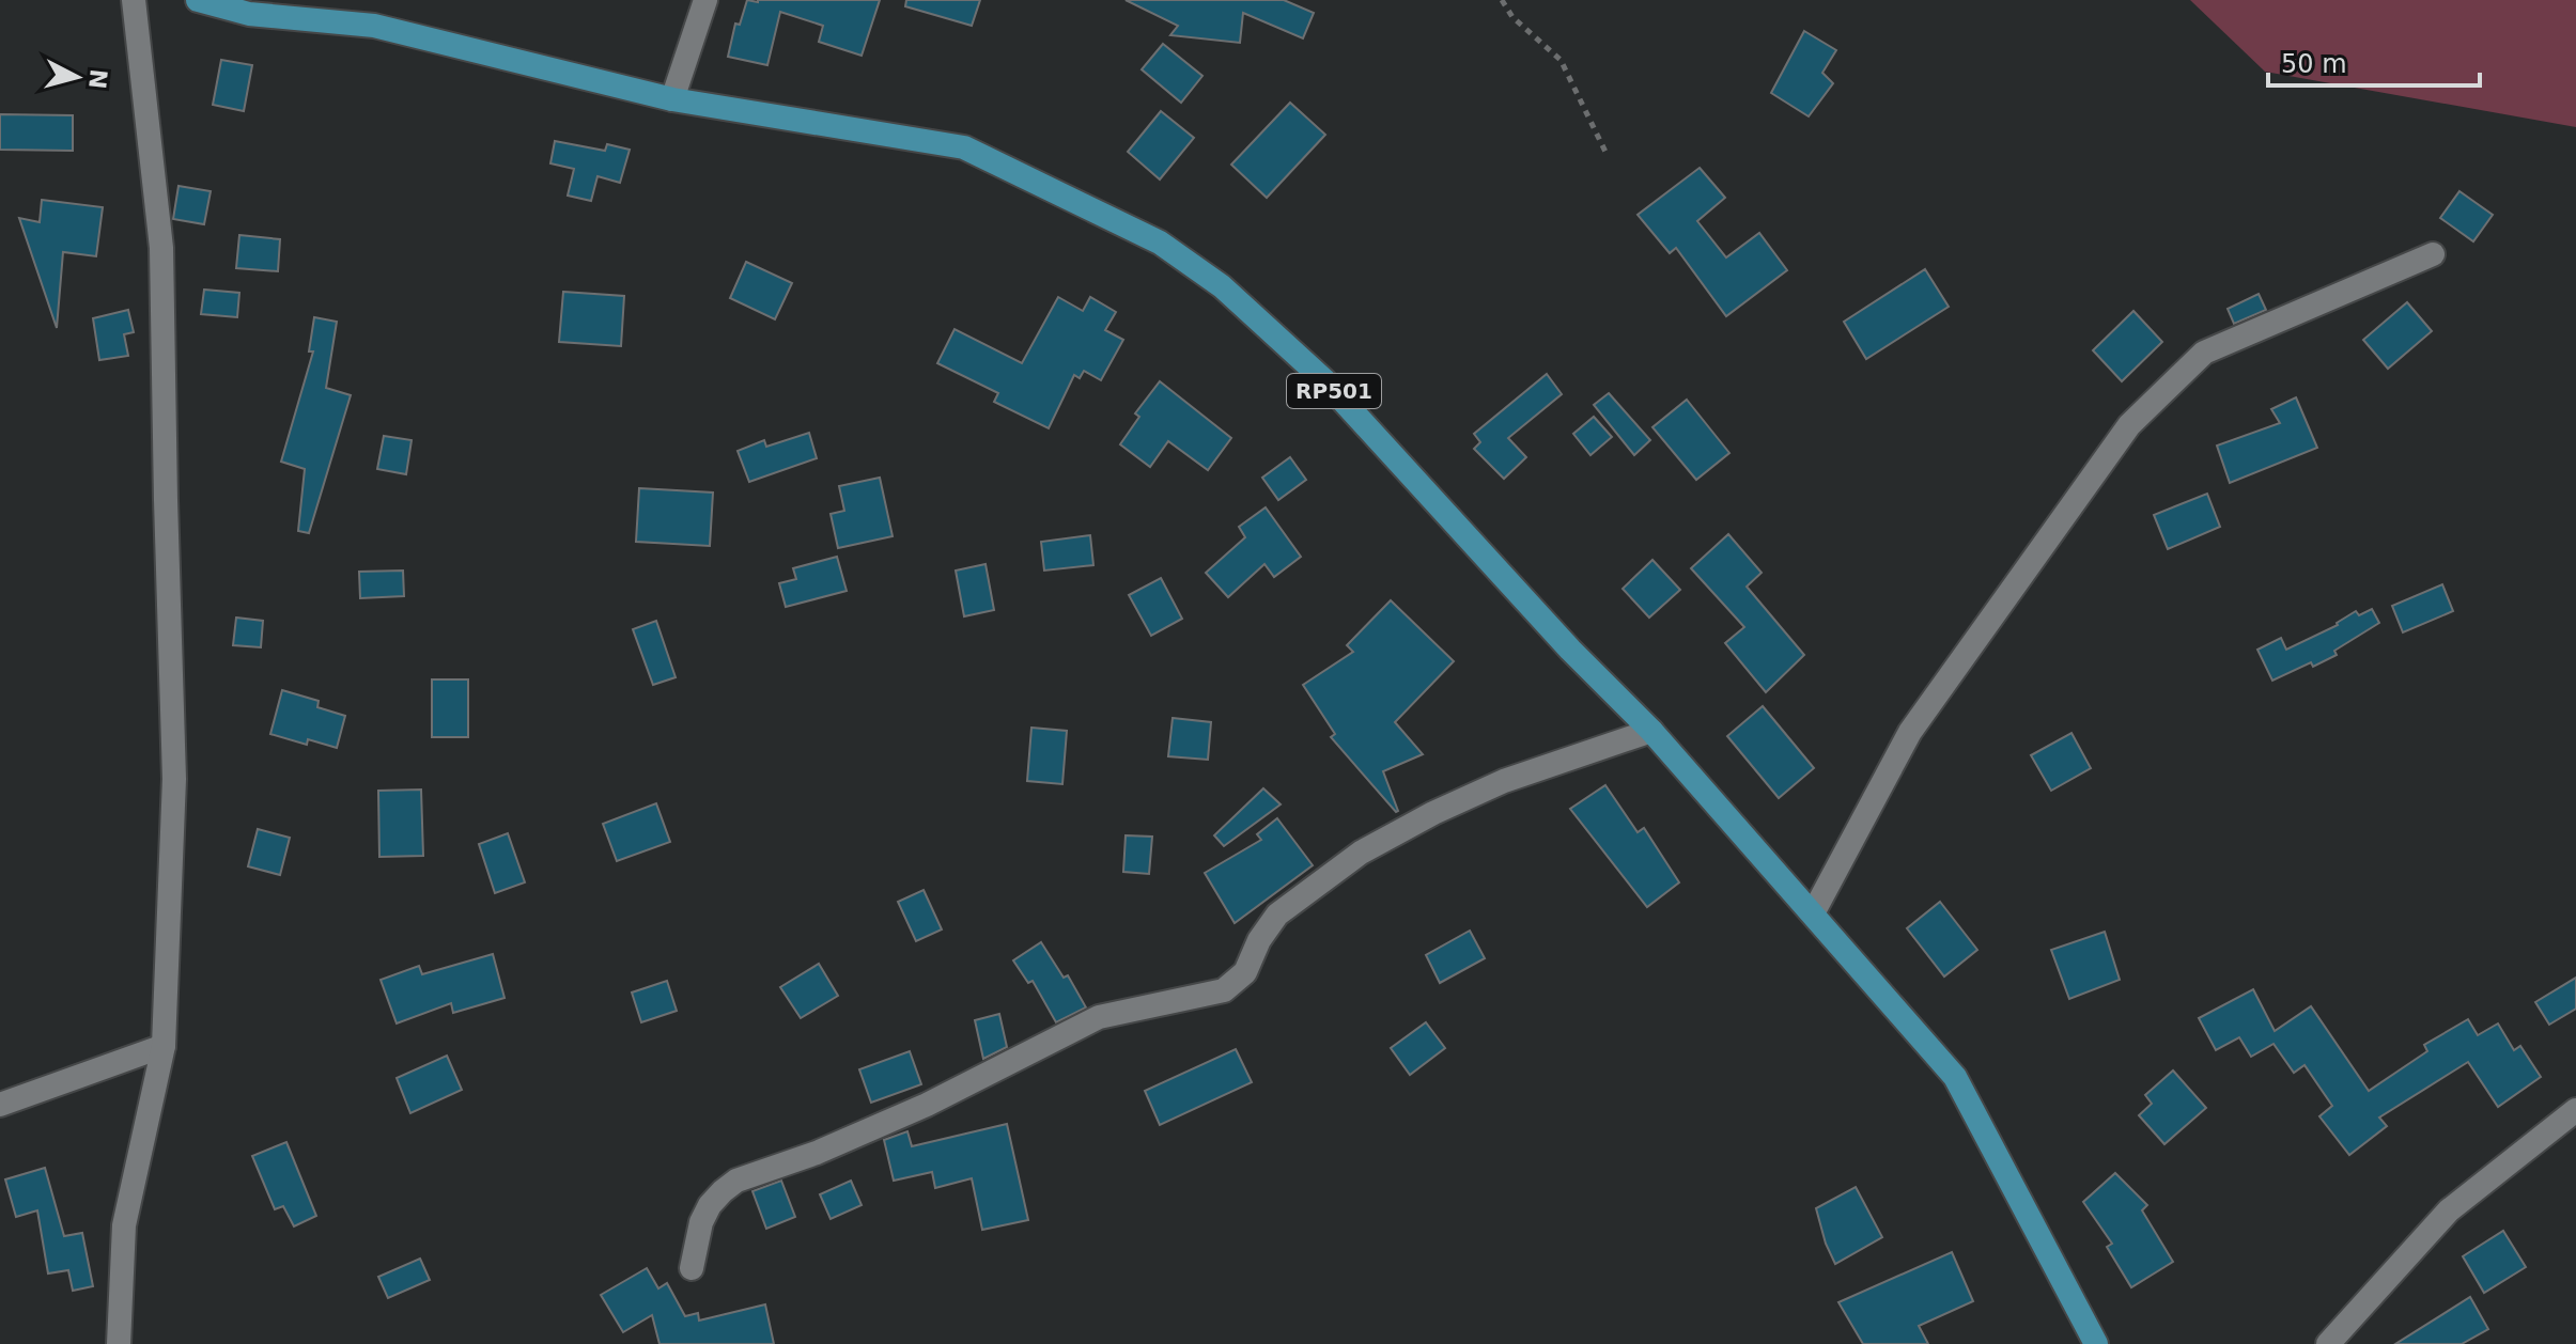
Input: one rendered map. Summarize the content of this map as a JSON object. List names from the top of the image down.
{
  "streets": {
    "main road": ["RP501"]
  },
  "scale_bar": "50 m",
  "north": "right"
}
